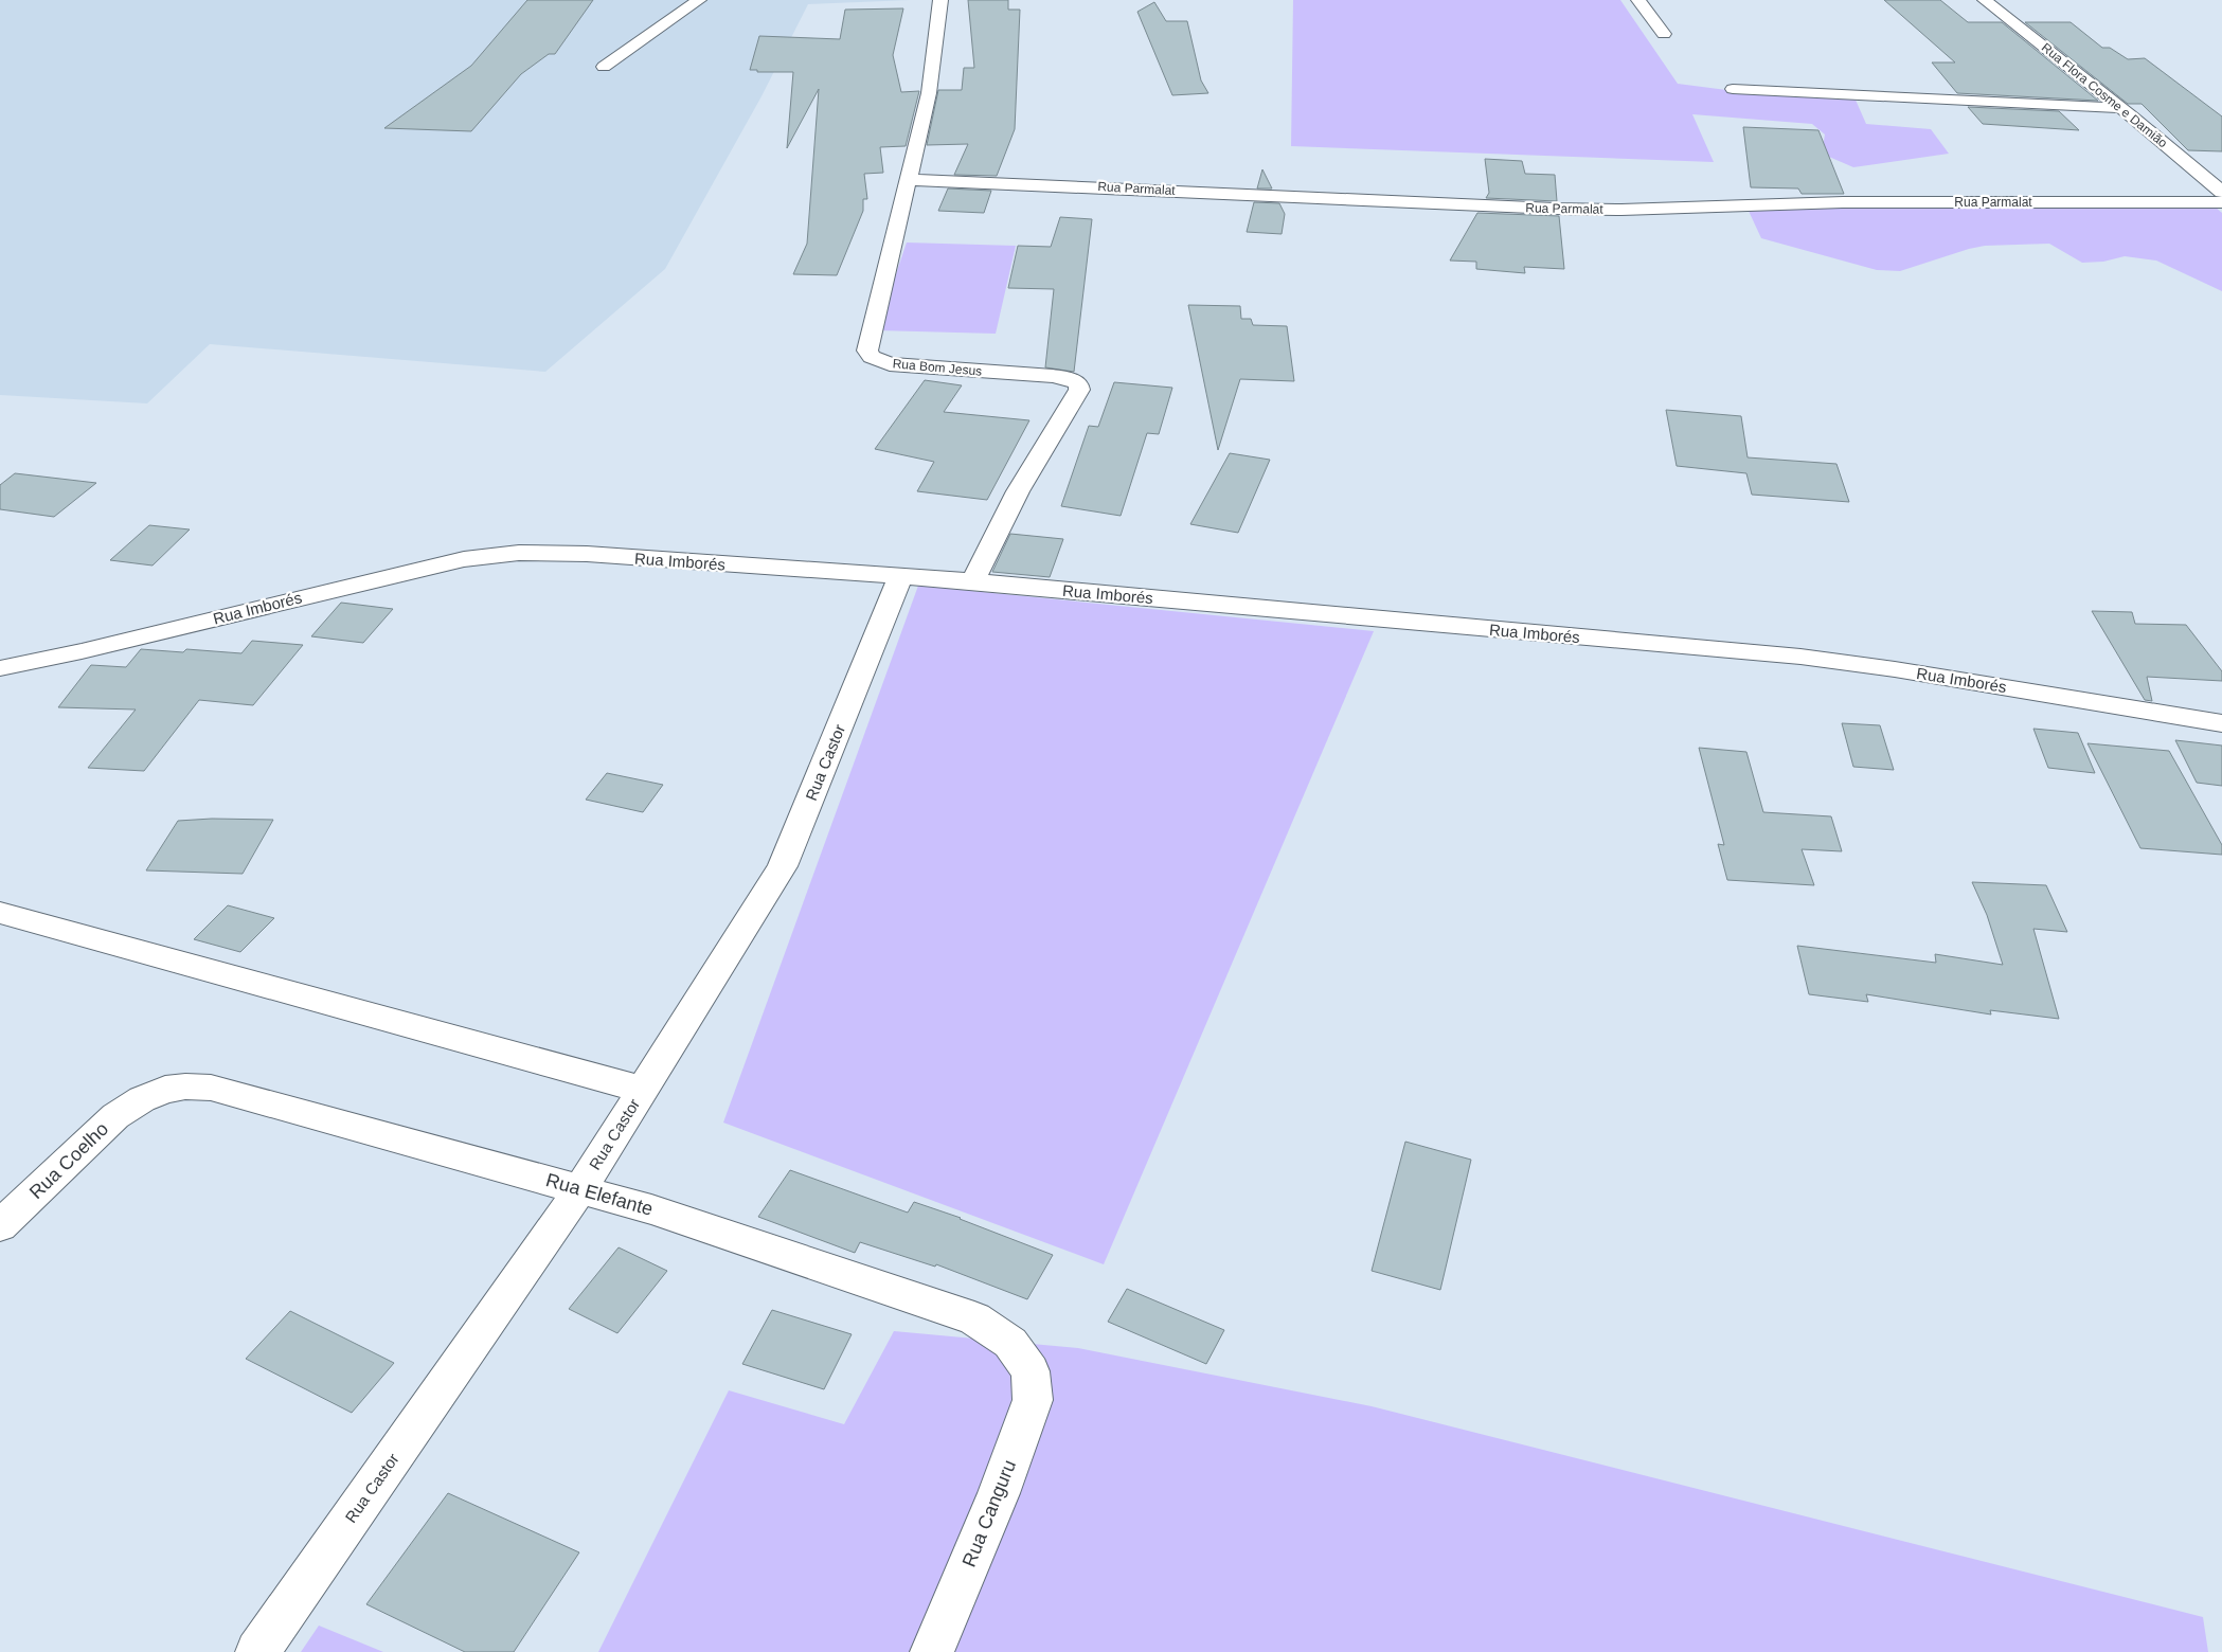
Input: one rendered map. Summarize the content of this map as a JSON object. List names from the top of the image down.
{
  "streets": {
    "street": [
      "Rua Flora Cosme e Damião",
      "Rua Parmalat",
      "Rua Bom Jesus",
      "Rua Imborés",
      "Rua Castor",
      "Rua Coelho",
      "Rua Elefante",
      "Rua Canguru"
    ]
  },
  "crossings": [
    ["Rua Parmalat", "Rua Bom Jesus"],
    ["Rua Bom Jesus", "Rua Imborés"],
    ["Rua Imborés", "Rua Castor"],
    ["Rua Castor", "Rua Elefante"],
    ["Rua Coelho", "Rua Elefante"],
    ["Rua Elefante", "Rua Canguru"]
  ]
}
